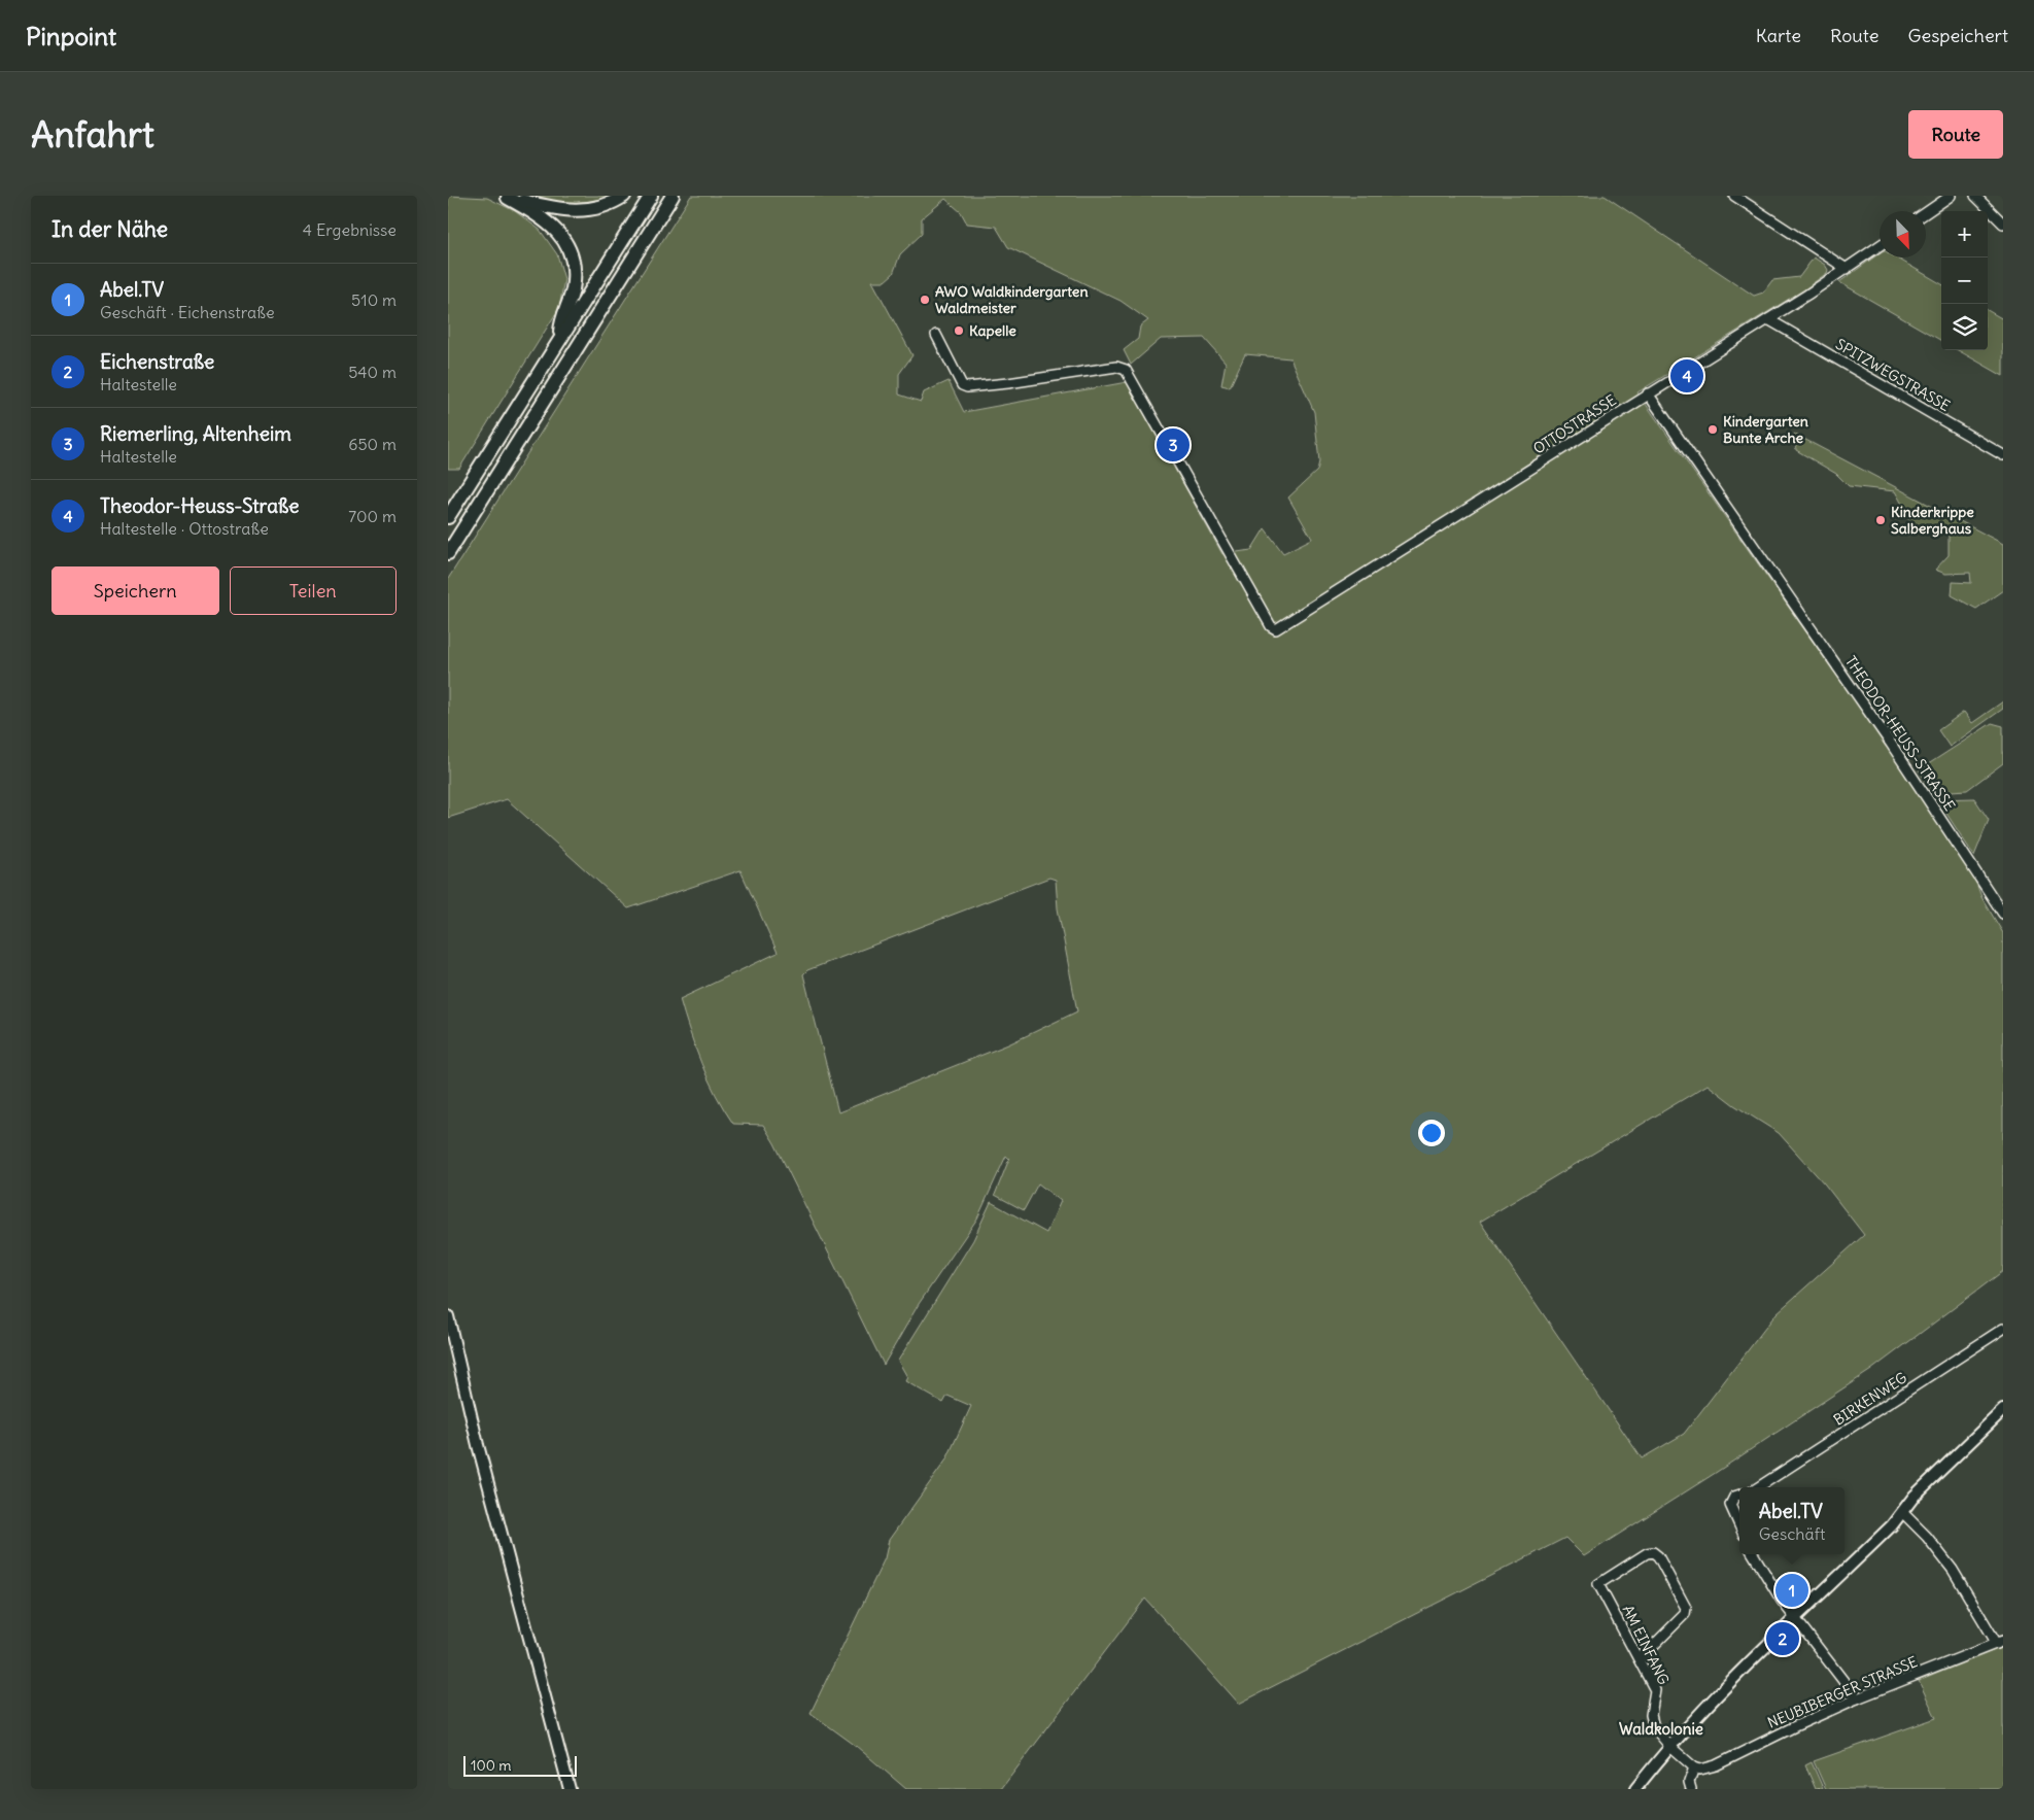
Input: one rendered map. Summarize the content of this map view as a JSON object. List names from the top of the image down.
{
  "streets": {
    "street": [
      "SPITZWEGSTRASSE",
      "OTTOSTRASSE",
      "THEODOR-HEUSS-STRASSE",
      "BIRKENWEG",
      "AM EINFANG",
      "NEUBIBERGER STRASSE"
    ]
  },
  "crossings": [
    ["SPITZWEGSTRASSE", "OTTOSTRASSE"],
    ["OTTOSTRASSE", "THEODOR-HEUSS-STRASSE"],
    ["AM EINFANG", "NEUBIBERGER STRASSE"]
  ],
  "districts": ["Waldkolonie"],
  "places": [
    "AWO Waldkindergarten Waldmeister",
    "Kapelle",
    "Kindergarten Bunte Arche",
    "Kinderkrippe Salberghaus"
  ],
  "scale_bar": "100 m",
  "north": "bottom right",
  "page": {
    "header": "Pinpoint",
    "nav": ["Karte", "Route", "Gespeichert"],
    "buttons": [
      "Route",
      ["Speichern", "Teilen"]
    ],
    "title": "Anfahrt",
    "heading": ["In der Nähe", "4 Ergebnisse"],
    "map_buttons": ["+", "−"],
    "list": [
      {
        "mark": "1",
        "name": "Abel.TV",
        "note": "Geschäft · Eichenstraße",
        "value": "510 m"
      },
      {
        "mark": "2",
        "name": "Eichenstraße",
        "note": "Haltestelle",
        "value": "540 m"
      },
      {
        "mark": "3",
        "name": "Riemerling, Altenheim",
        "note": "Haltestelle",
        "value": "650 m"
      },
      {
        "mark": "4",
        "name": "Theodor-Heuss-Straße",
        "note": "Haltestelle · Ottostraße",
        "value": "700 m"
      }
    ],
    "pins": [
      "4",
      "3",
      "1",
      "2"
    ],
    "popup": ["Abel.TV", "Geschäft"],
    "scale": "100 m"
  }
}
